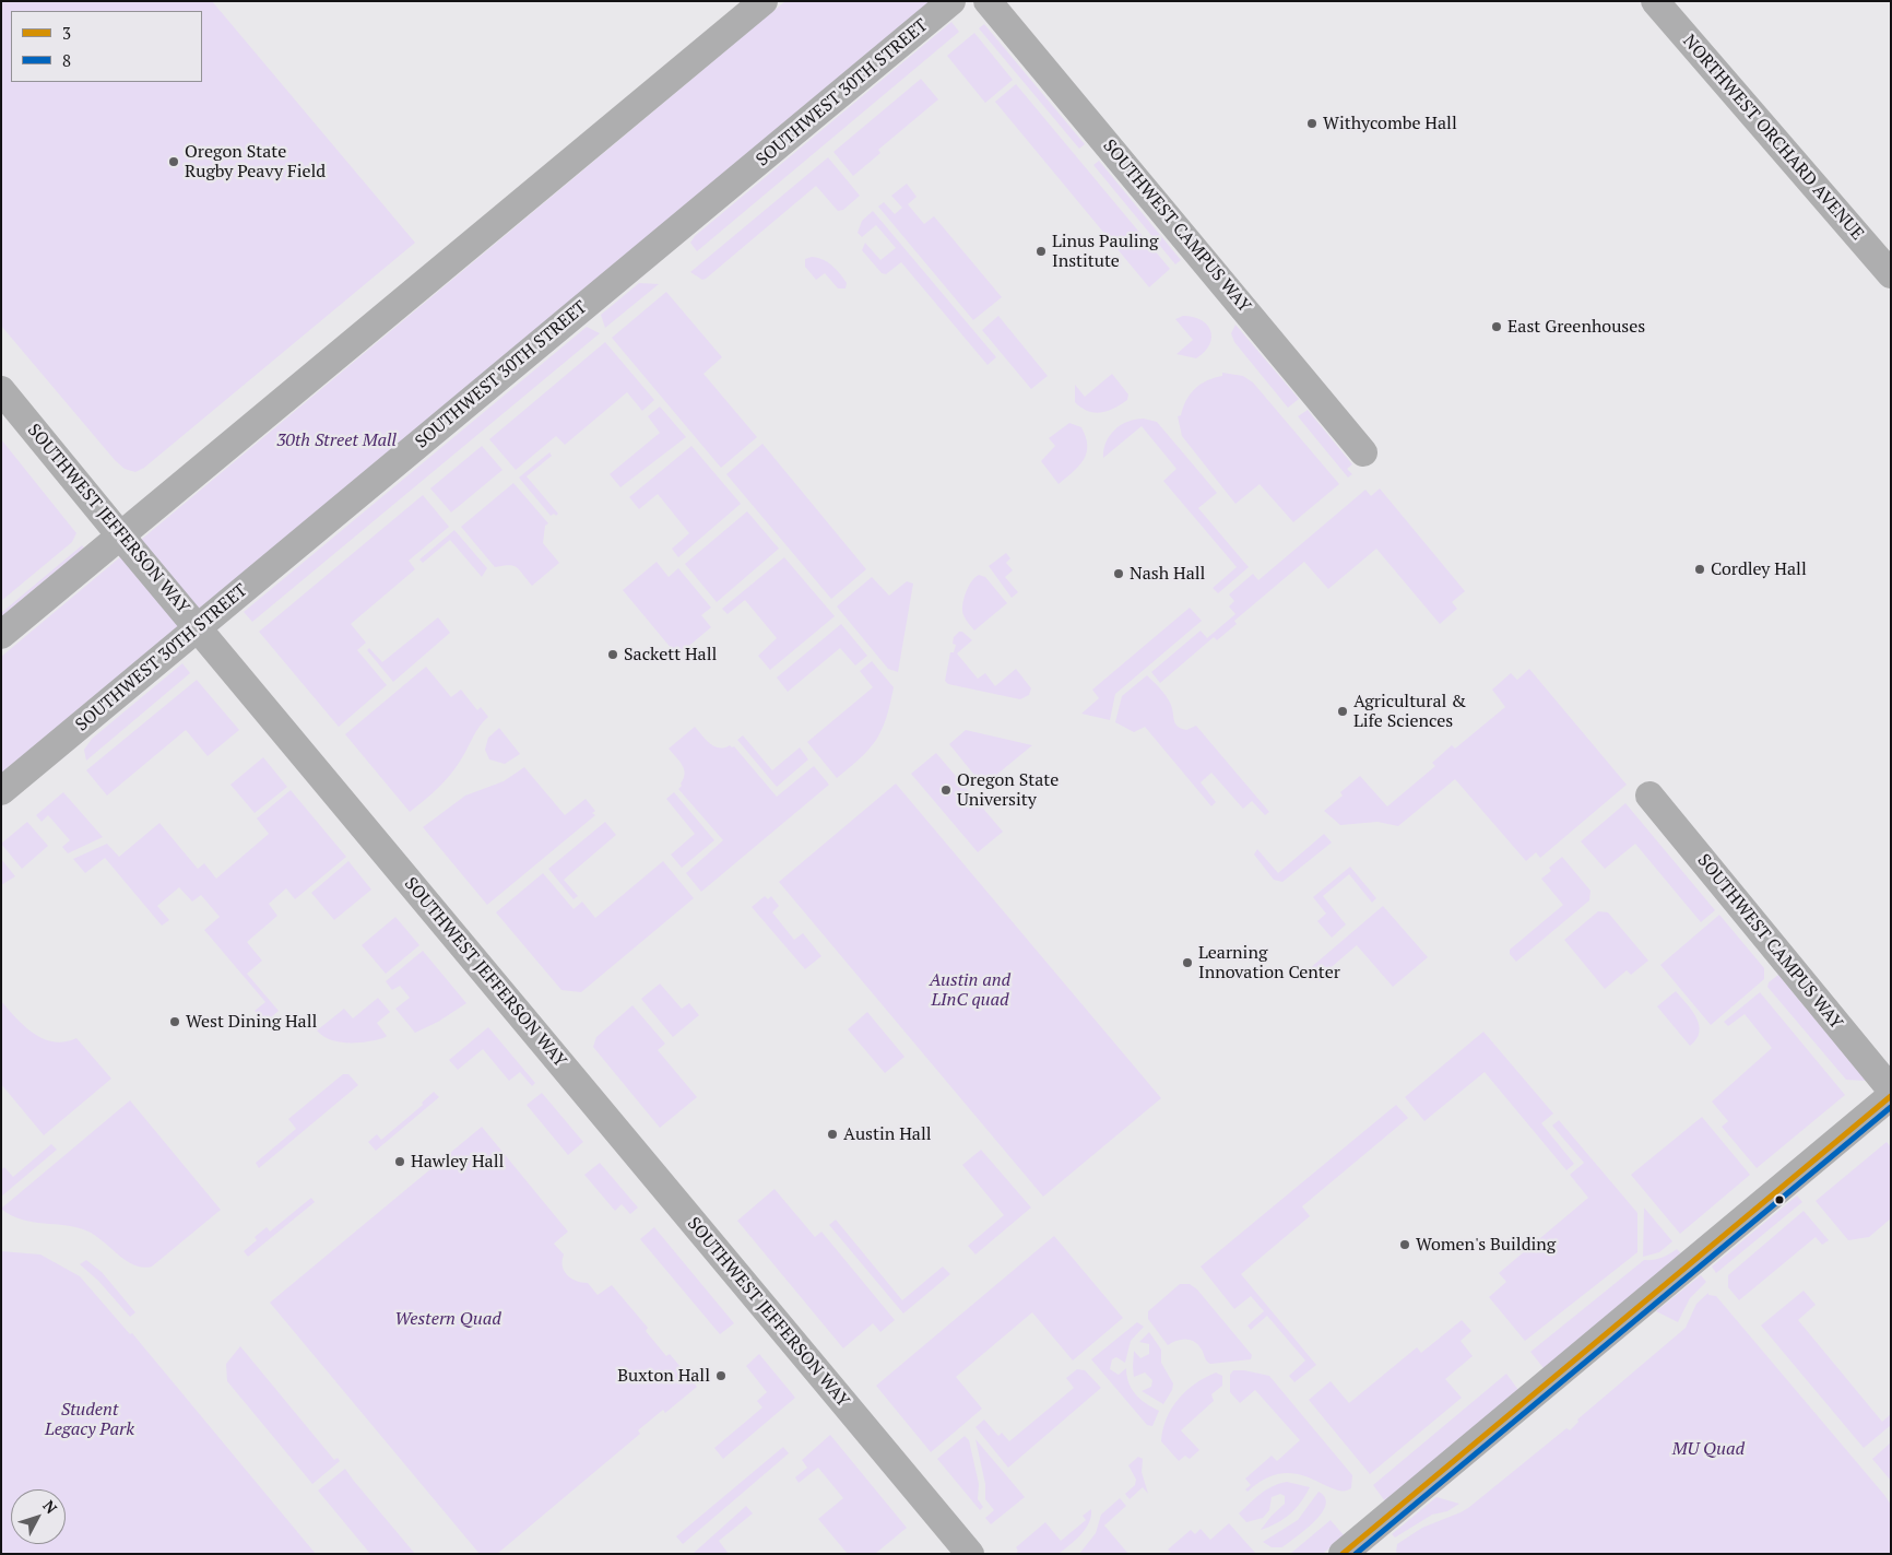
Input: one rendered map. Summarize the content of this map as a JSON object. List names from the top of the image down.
{
  "streets": {
    "street": [
      "SOUTHWEST 30TH STREET",
      "NORTHWEST ORCHARD AVENUE",
      "SOUTHWEST CAMPUS WAY",
      "SOUTHWEST JEFFERSON WAY"
    ]
  },
  "crossings": [
    ["SOUTHWEST 30TH STREET", "SOUTHWEST JEFFERSON WAY"]
  ],
  "parks": [
    "30th Street Mall",
    "Austin and LInC quad",
    "Western Quad",
    "Student Legacy Park",
    "MU Quad"
  ],
  "places": [
    "Withycombe Hall",
    "Oregon State Rugby Peavy Field",
    "Linus Pauling Institute",
    "East Greenhouses",
    "Cordley Hall",
    "Nash Hall",
    "Sackett Hall",
    "Agricultural & Life Sciences",
    "Oregon State University",
    "Learning Innovation Center",
    "West Dining Hall",
    "Austin Hall",
    "Hawley Hall",
    "Women's Building",
    "Buxton Hall"
  ],
  "lines": ["transit line 3", "transit line 8"],
  "legend": ["3", "8"],
  "north": "top right"
}
